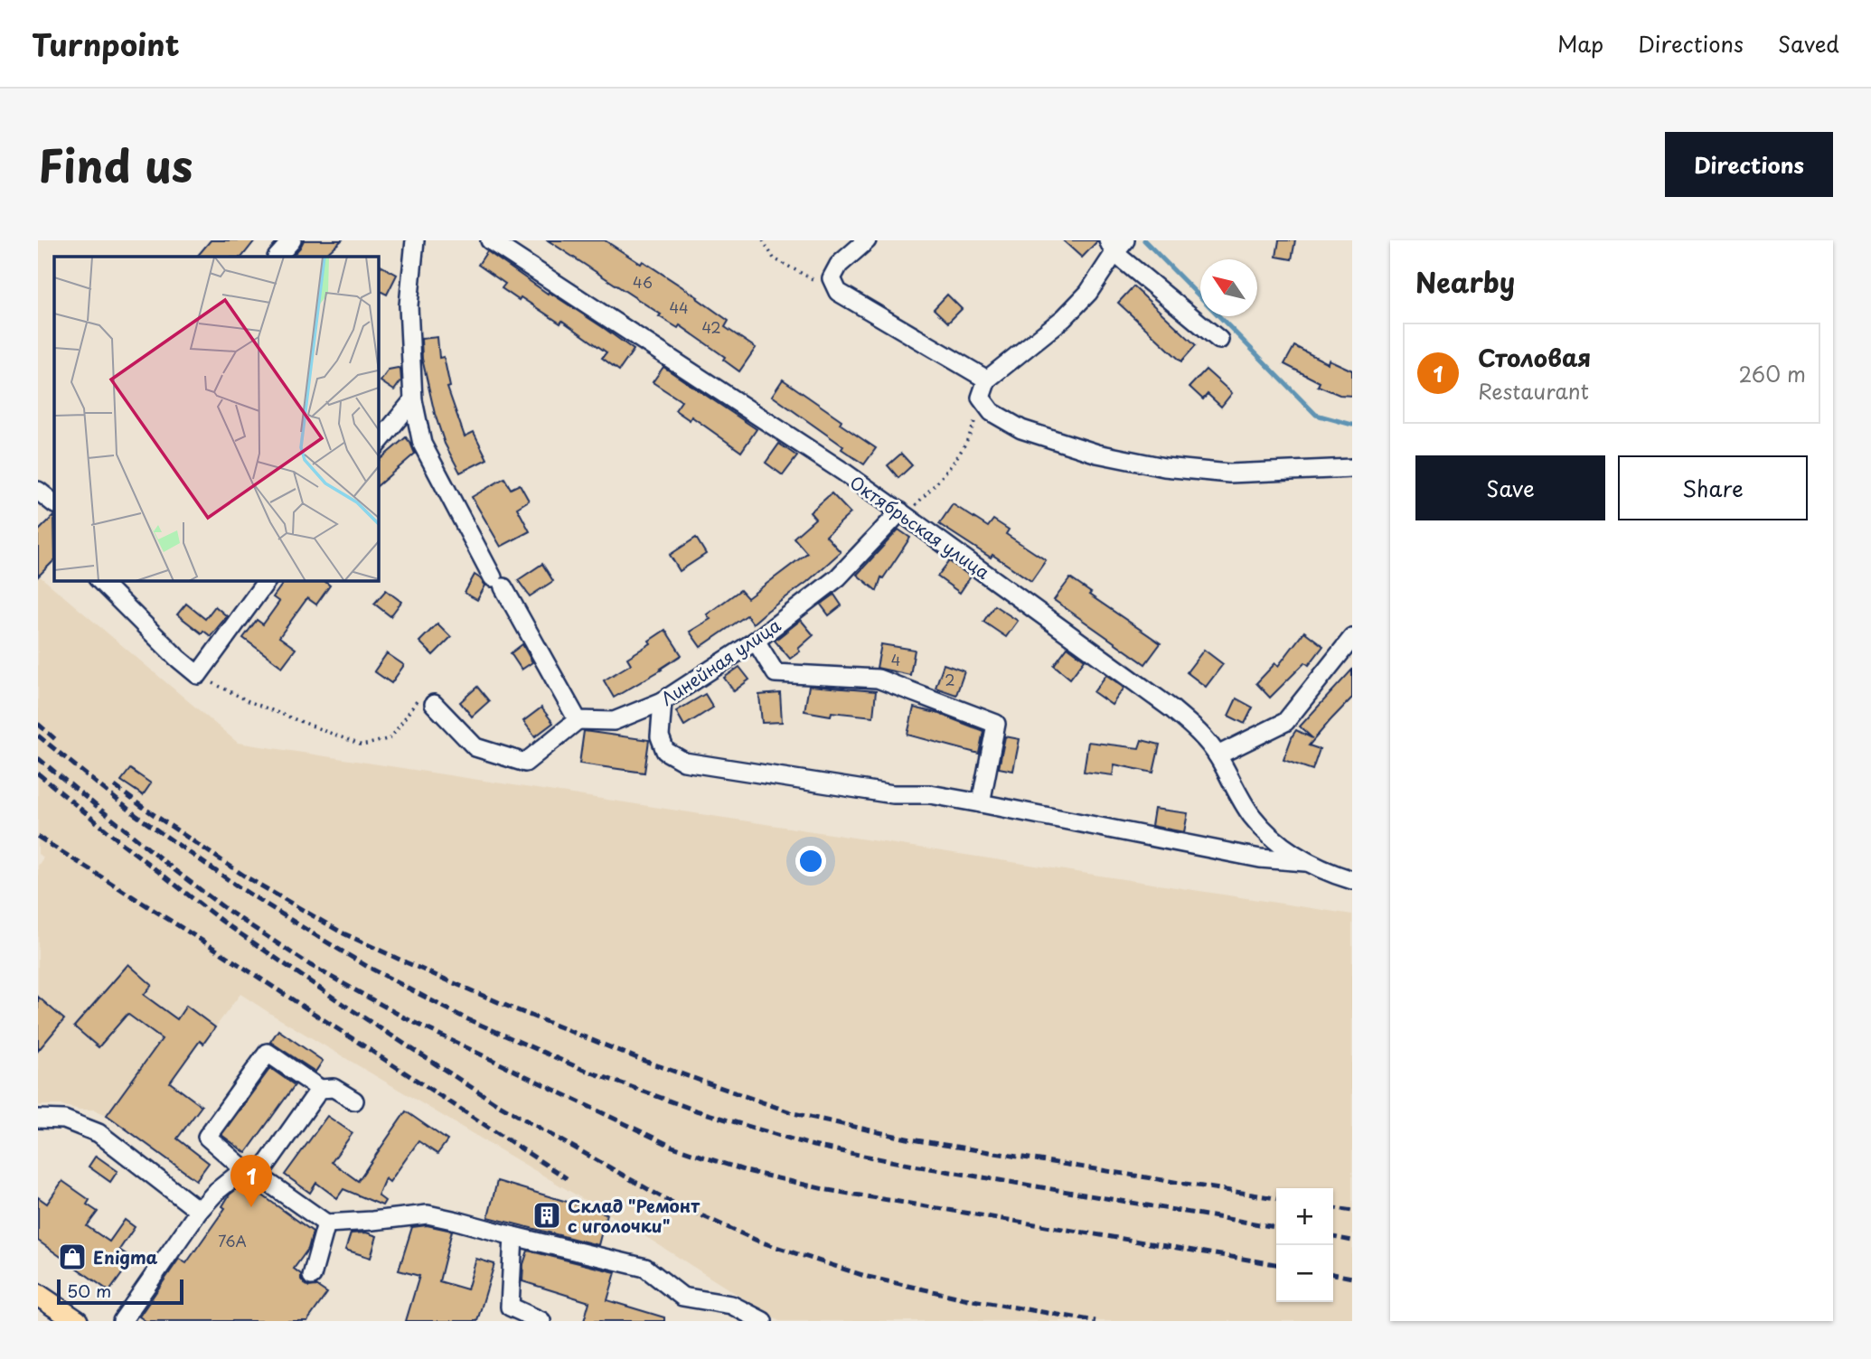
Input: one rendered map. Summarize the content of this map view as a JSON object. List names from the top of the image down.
{
  "streets": {
    "street": ["Октябрьская улица", "Линейная улица"]
  },
  "crossings": [
    ["Октябрьская улица", "Линейная улица"]
  ],
  "places": {
    "building": ["Склад \"Ремонт с иголочки\""],
    "shop": ["Enigma"]
  },
  "house_numbers": [
    "46",
    "44",
    "42",
    "4",
    "2",
    "76А"
  ],
  "scale_bar": "50 m",
  "north": "top left",
  "page": {
    "header": "Turnpoint",
    "nav": ["Map", "Directions", "Saved"],
    "title": "Find us",
    "buttons": [
      "Directions",
      ["Save", "Share"]
    ],
    "heading": "Nearby",
    "list": [
      {
        "mark": "1",
        "name": "Столовая",
        "note": "Restaurant",
        "value": "260 m"
      }
    ],
    "pins": "1",
    "map_buttons": ["+", "−"],
    "scale": "50 m"
  }
}
